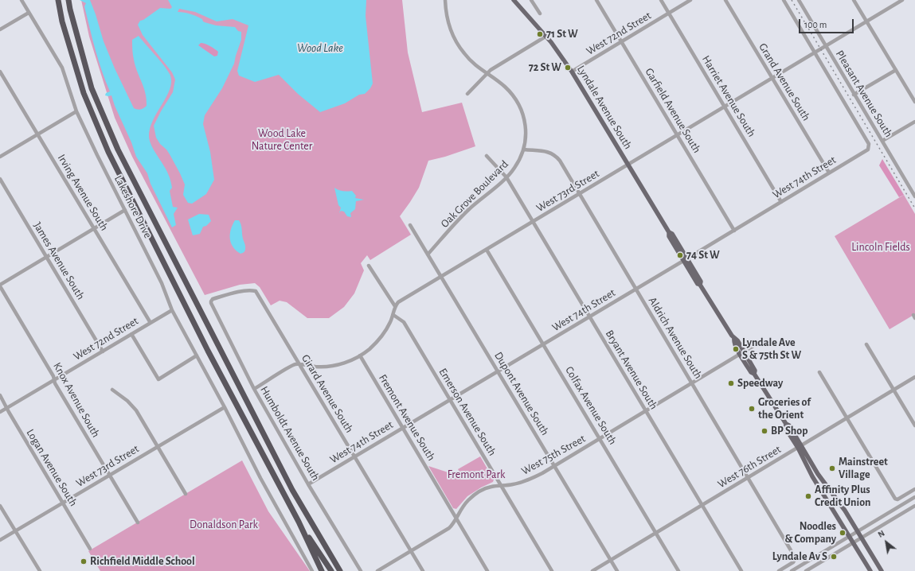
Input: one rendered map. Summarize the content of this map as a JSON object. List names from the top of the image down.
{
  "streets": {
    "main road": ["Lyndale Avenue South"],
    "street": [
      "West 72nd Street",
      "Grand Avenue South",
      "Pleasant Avenue South",
      "Harriet Avenue South",
      "Garfield Avenue South",
      "West 74th Street",
      "West 73rd Street",
      "Irving Avenue South",
      "Oak Grove Boulevard",
      "Lakeshore Drive",
      "James Avenue South",
      "Aldrich Avenue South",
      "Bryant Avenue South",
      "Girard Avenue South",
      "Dupont Avenue South",
      "Knox Avenue South",
      "Colfax Avenue South",
      "Emerson Avenue South",
      "Fremont Avenue South",
      "Humboldt Avenue South",
      "West 75th Street",
      "West 76th Street",
      "Logan Avenue South"
    ]
  },
  "crossings": [
    ["West 72nd Street", "Harriet Avenue South"],
    ["West 72nd Street", "Lyndale Avenue South"],
    ["West 72nd Street", "Garfield Avenue South"],
    ["West 72nd Street", "Irving Avenue South"],
    ["West 72nd Street", "Lakeshore Drive"],
    ["West 72nd Street", "James Avenue South"],
    ["West 72nd Street", "Knox Avenue South"],
    ["West 72nd Street", "Logan Avenue South"],
    ["Grand Avenue South", "West 74th Street"],
    ["Grand Avenue South", "West 73rd Street"],
    ["Pleasant Avenue South", "West 74th Street"],
    ["Pleasant Avenue South", "West 73rd Street"],
    ["Harriet Avenue South", "West 74th Street"],
    ["Harriet Avenue South", "West 73rd Street"],
    ["Lyndale Avenue South", "West 74th Street"],
    ["Lyndale Avenue South", "West 73rd Street"],
    ["Lyndale Avenue South", "West 75th Street"],
    ["Lyndale Avenue South", "West 76th Street"],
    ["Garfield Avenue South", "West 74th Street"],
    ["Garfield Avenue South", "West 73rd Street"],
    ["West 74th Street", "Aldrich Avenue South"],
    ["West 74th Street", "Bryant Avenue South"],
    ["West 74th Street", "Girard Avenue South"],
    ["West 74th Street", "Dupont Avenue South"],
    ["West 74th Street", "Colfax Avenue South"],
    ["West 74th Street", "Emerson Avenue South"],
    ["West 74th Street", "Fremont Avenue South"],
    ["West 74th Street", "Humboldt Avenue South"],
    ["West 73rd Street", "Aldrich Avenue South"],
    ["West 73rd Street", "Bryant Avenue South"],
    ["West 73rd Street", "Dupont Avenue South"],
    ["West 73rd Street", "Knox Avenue South"],
    ["West 73rd Street", "Colfax Avenue South"],
    ["West 73rd Street", "Logan Avenue South"],
    ["Oak Grove Boulevard", "Aldrich Avenue South"],
    ["Oak Grove Boulevard", "Bryant Avenue South"],
    ["Oak Grove Boulevard", "Dupont Avenue South"],
    ["Aldrich Avenue South", "West 75th Street"],
    ["Aldrich Avenue South", "West 76th Street"],
    ["Bryant Avenue South", "West 75th Street"],
    ["Bryant Avenue South", "West 76th Street"],
    ["Girard Avenue South", "Humboldt Avenue South"],
    ["Girard Avenue South", "West 75th Street"],
    ["Dupont Avenue South", "West 75th Street"],
    ["Dupont Avenue South", "West 76th Street"],
    ["Colfax Avenue South", "West 75th Street"],
    ["Colfax Avenue South", "West 76th Street"],
    ["Emerson Avenue South", "West 75th Street"],
    ["Fremont Avenue South", "West 75th Street"]
  ],
  "water": ["Wood Lake"],
  "parks": [
    "Wood Lake Nature Center",
    "Lincoln Fields",
    "Fremont Park",
    "Donaldson Park"
  ],
  "places": [
    "71 St W",
    "72 St W",
    "74 St W",
    "Lyndale Ave S & 75th St W",
    "Speedway",
    "Groceries of the Orient",
    "BP Shop",
    "Mainstreet Village",
    "Affinity Plus Credit Union",
    "Noodles & Company",
    "Lyndale Av S",
    "Richfield Middle School"
  ],
  "scale_bar": "100 m",
  "north": "top left"
}
